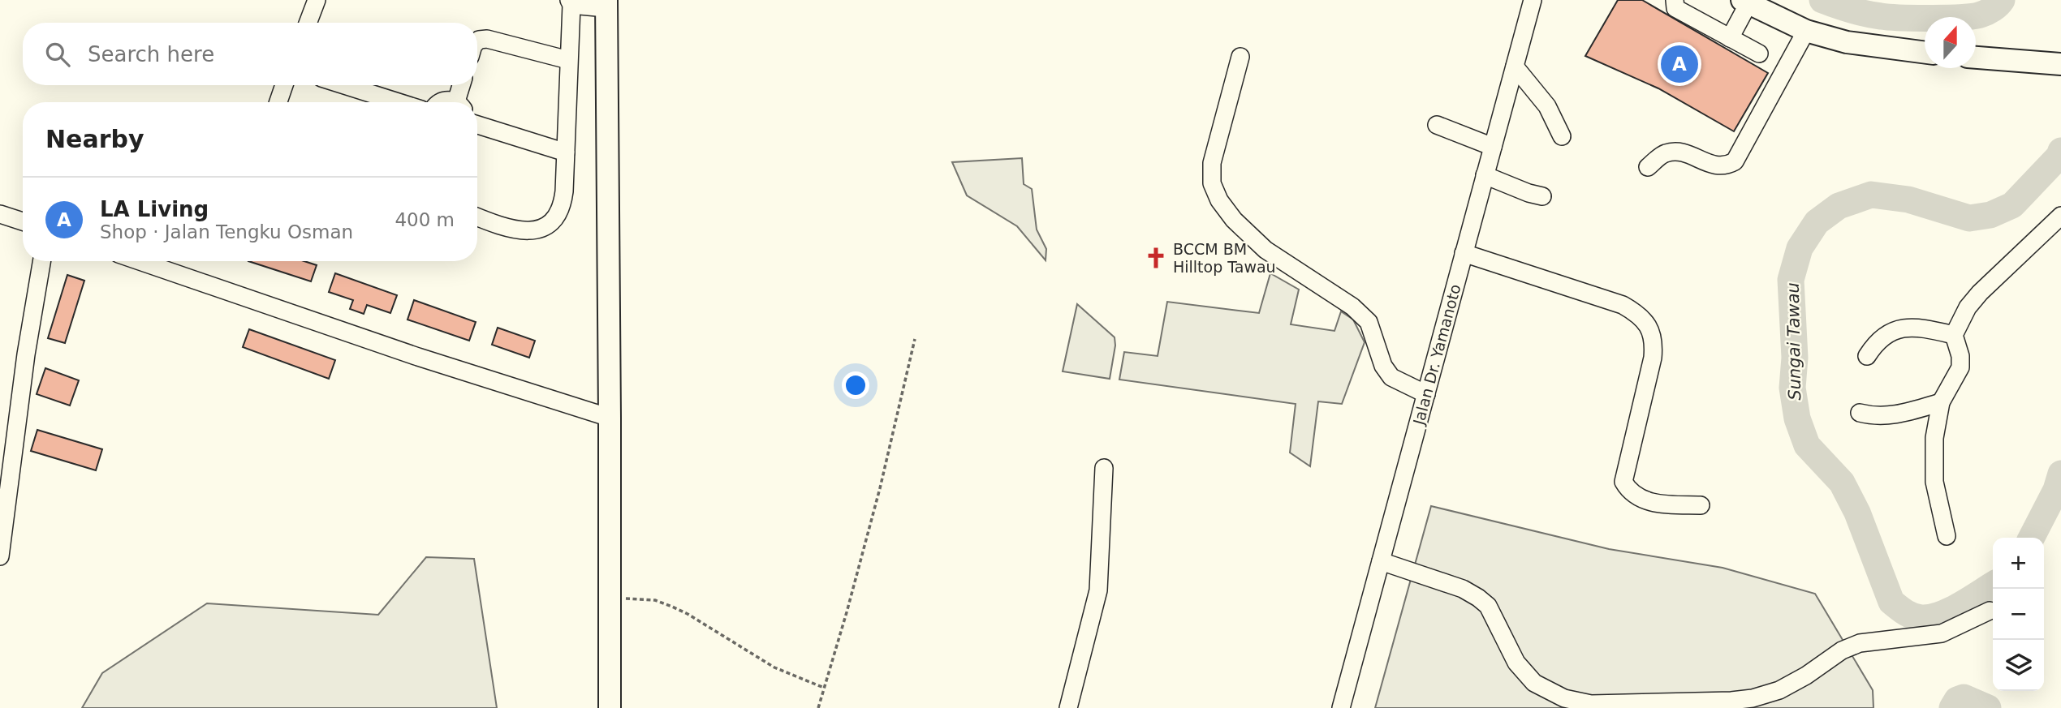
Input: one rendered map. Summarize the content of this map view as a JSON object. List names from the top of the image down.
{
  "streets": {
    "street": ["Jalan Dr. Yamanoto"]
  },
  "water": ["Sungai Tawau"],
  "places": {
    "church": ["BCCM BM Hilltop Tawau"]
  },
  "north": "top",
  "page": {
    "search": "Search here",
    "pins": "A",
    "heading": "Nearby",
    "list": [
      {
        "mark": "A",
        "name": "LA Living",
        "note": "Shop · Jalan Tengku Osman",
        "value": "400 m"
      }
    ],
    "map_buttons": ["+", "−"]
  }
}
